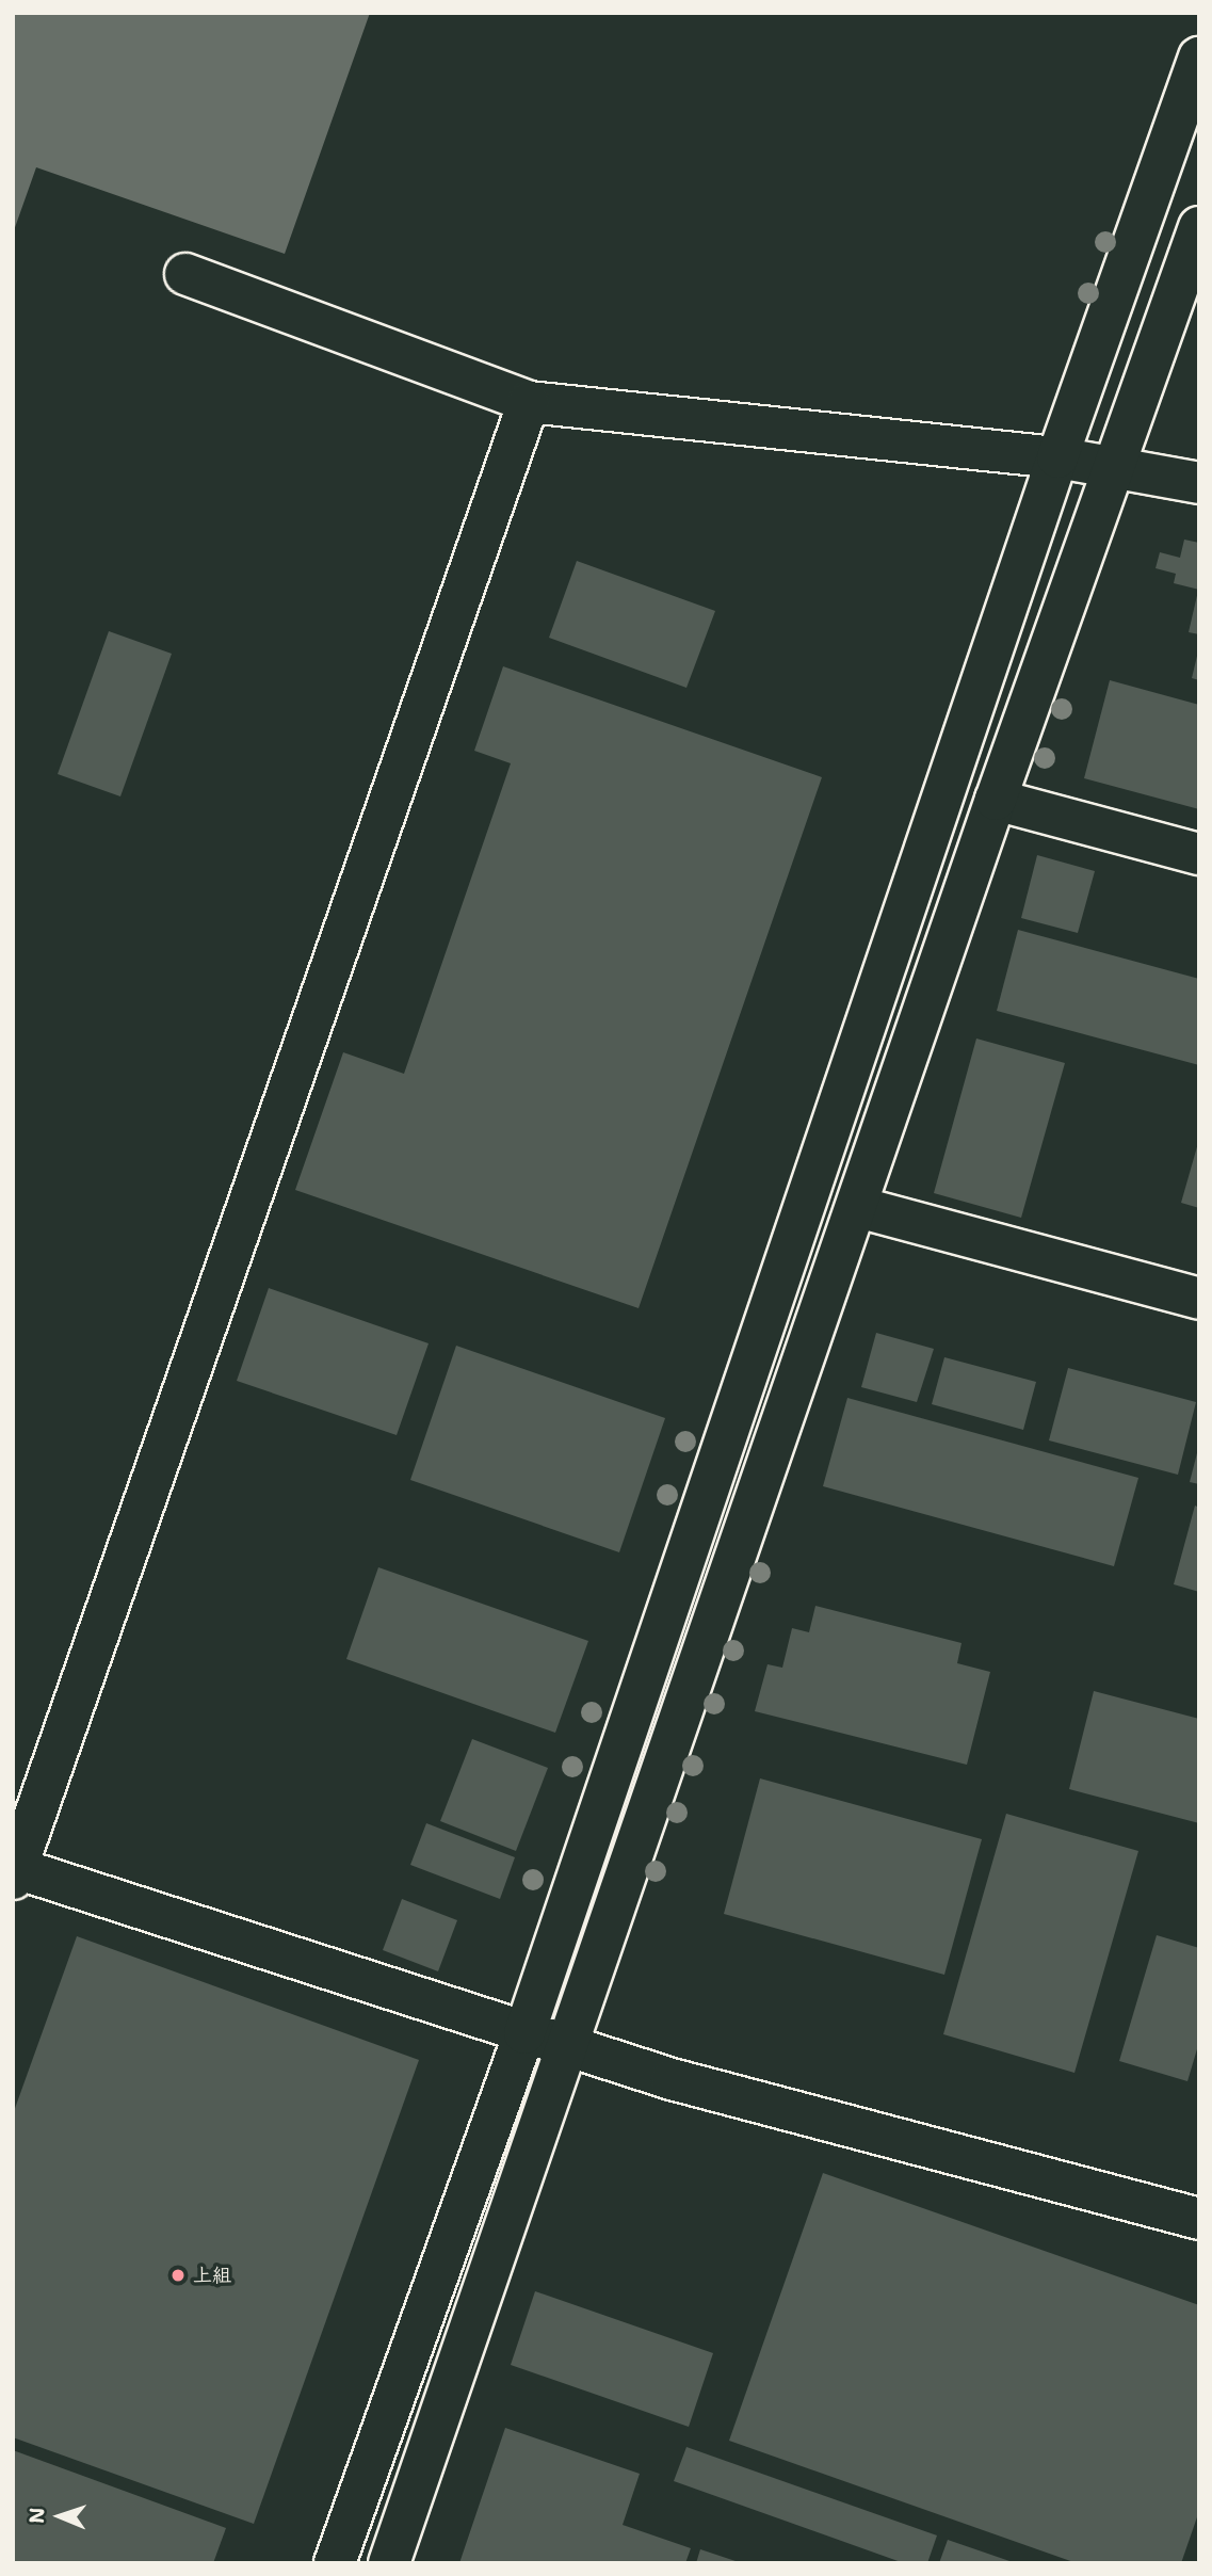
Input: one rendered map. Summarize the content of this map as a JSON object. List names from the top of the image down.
{
  "places": ["上組"],
  "north": "left"
}
